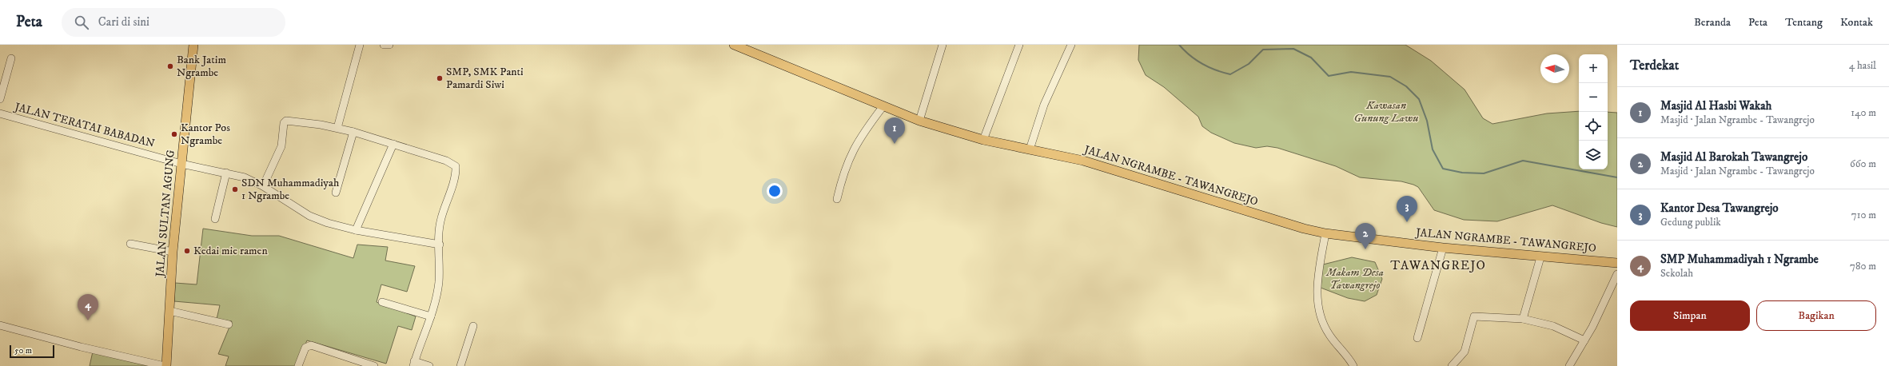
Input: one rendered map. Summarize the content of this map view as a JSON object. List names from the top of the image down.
{
  "streets": {
    "main road": ["JALAN NGRAMBE - TAWANGREJO", "JALAN SULTAN AGUNG"],
    "street": ["JALAN TERATAI BABADAN"]
  },
  "crossings": [
    ["JALAN TERATAI BABADAN", "JALAN SULTAN AGUNG"]
  ],
  "districts": ["TAWANGREJO"],
  "parks": ["Kawasan Gunung Lawu", "Makam Desa Tawangrejo"],
  "places": [
    "Bank Jatim Ngrambe",
    "SMP, SMK Panti Pamardi Siwi",
    "Kantor Pos Ngrambe",
    "SDN Muhammadiyah 1 Ngrambe",
    "Kedai mie ramen"
  ],
  "scale_bar": "50 m",
  "north": "left",
  "page": {
    "header": "Peta",
    "search": "Cari di sini",
    "nav": [
      "Beranda",
      "Peta",
      "Tentang",
      "Kontak"
    ],
    "heading": ["Terdekat", "4 hasil"],
    "map_buttons": ["+", "−"],
    "list": [
      {
        "mark": "1",
        "name": "Masjid Al Hasbi Wakah",
        "note": "Masjid · Jalan Ngrambe - Tawangrejo",
        "value": "140 m"
      },
      {
        "mark": "2",
        "name": "Masjid Al Barokah Tawangrejo",
        "note": "Masjid · Jalan Ngrambe - Tawangrejo",
        "value": "660 m"
      },
      {
        "mark": "3",
        "name": "Kantor Desa Tawangrejo",
        "note": "Gedung publik",
        "value": "710 m"
      },
      {
        "mark": "4",
        "name": "SMP Muhammadiyah 1 Ngrambe",
        "note": "Sekolah",
        "value": "780 m"
      }
    ],
    "pins": [
      "1",
      "3",
      "2",
      "4"
    ],
    "buttons": ["Simpan", "Bagikan"],
    "scale": "50 m"
  }
}
